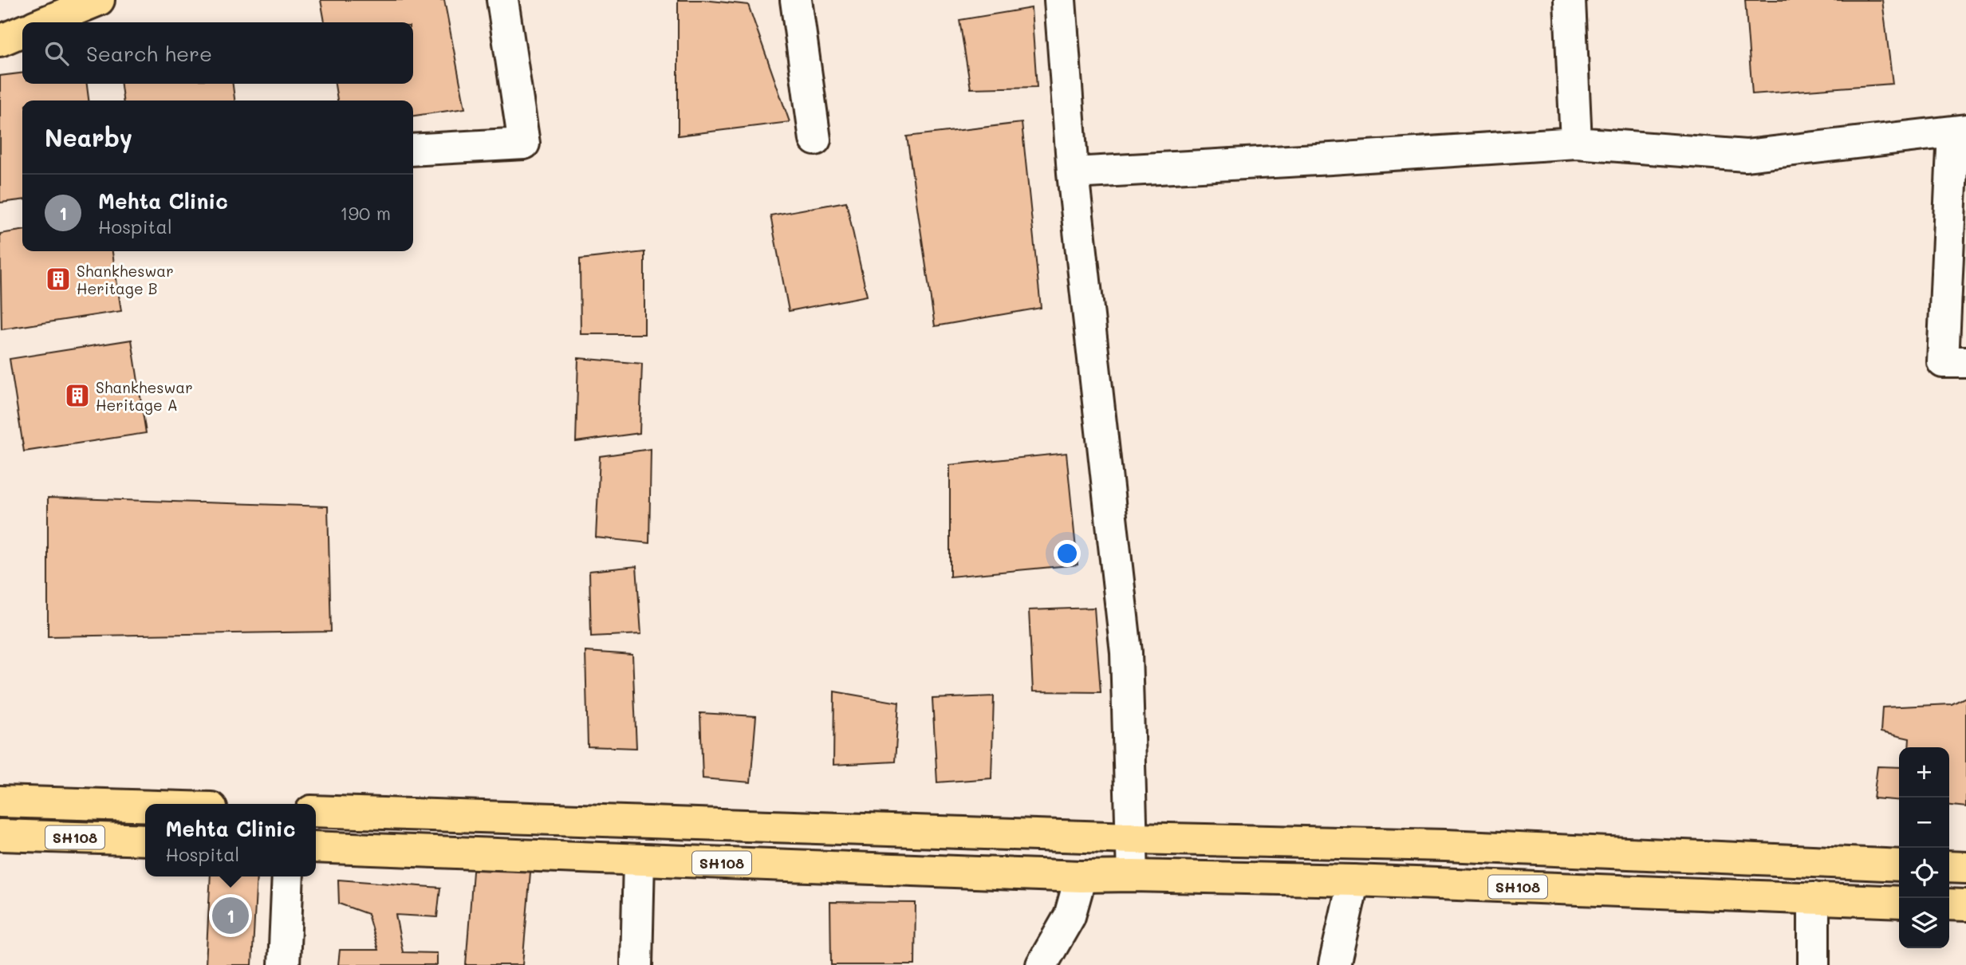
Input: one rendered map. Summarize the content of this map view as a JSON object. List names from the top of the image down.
{
  "streets": {
    "main road": ["SH108"]
  },
  "places": {
    "building": ["Shankheswar Heritage B", "Shankheswar Heritage A"]
  },
  "page": {
    "search": "Search here",
    "heading": "Nearby",
    "list": [
      {
        "mark": "1",
        "name": "Mehta Clinic",
        "note": "Hospital",
        "value": "190 m"
      }
    ],
    "map_buttons": ["+", "−"],
    "popup": ["Mehta Clinic", "Hospital"],
    "pins": "1"
  }
}
